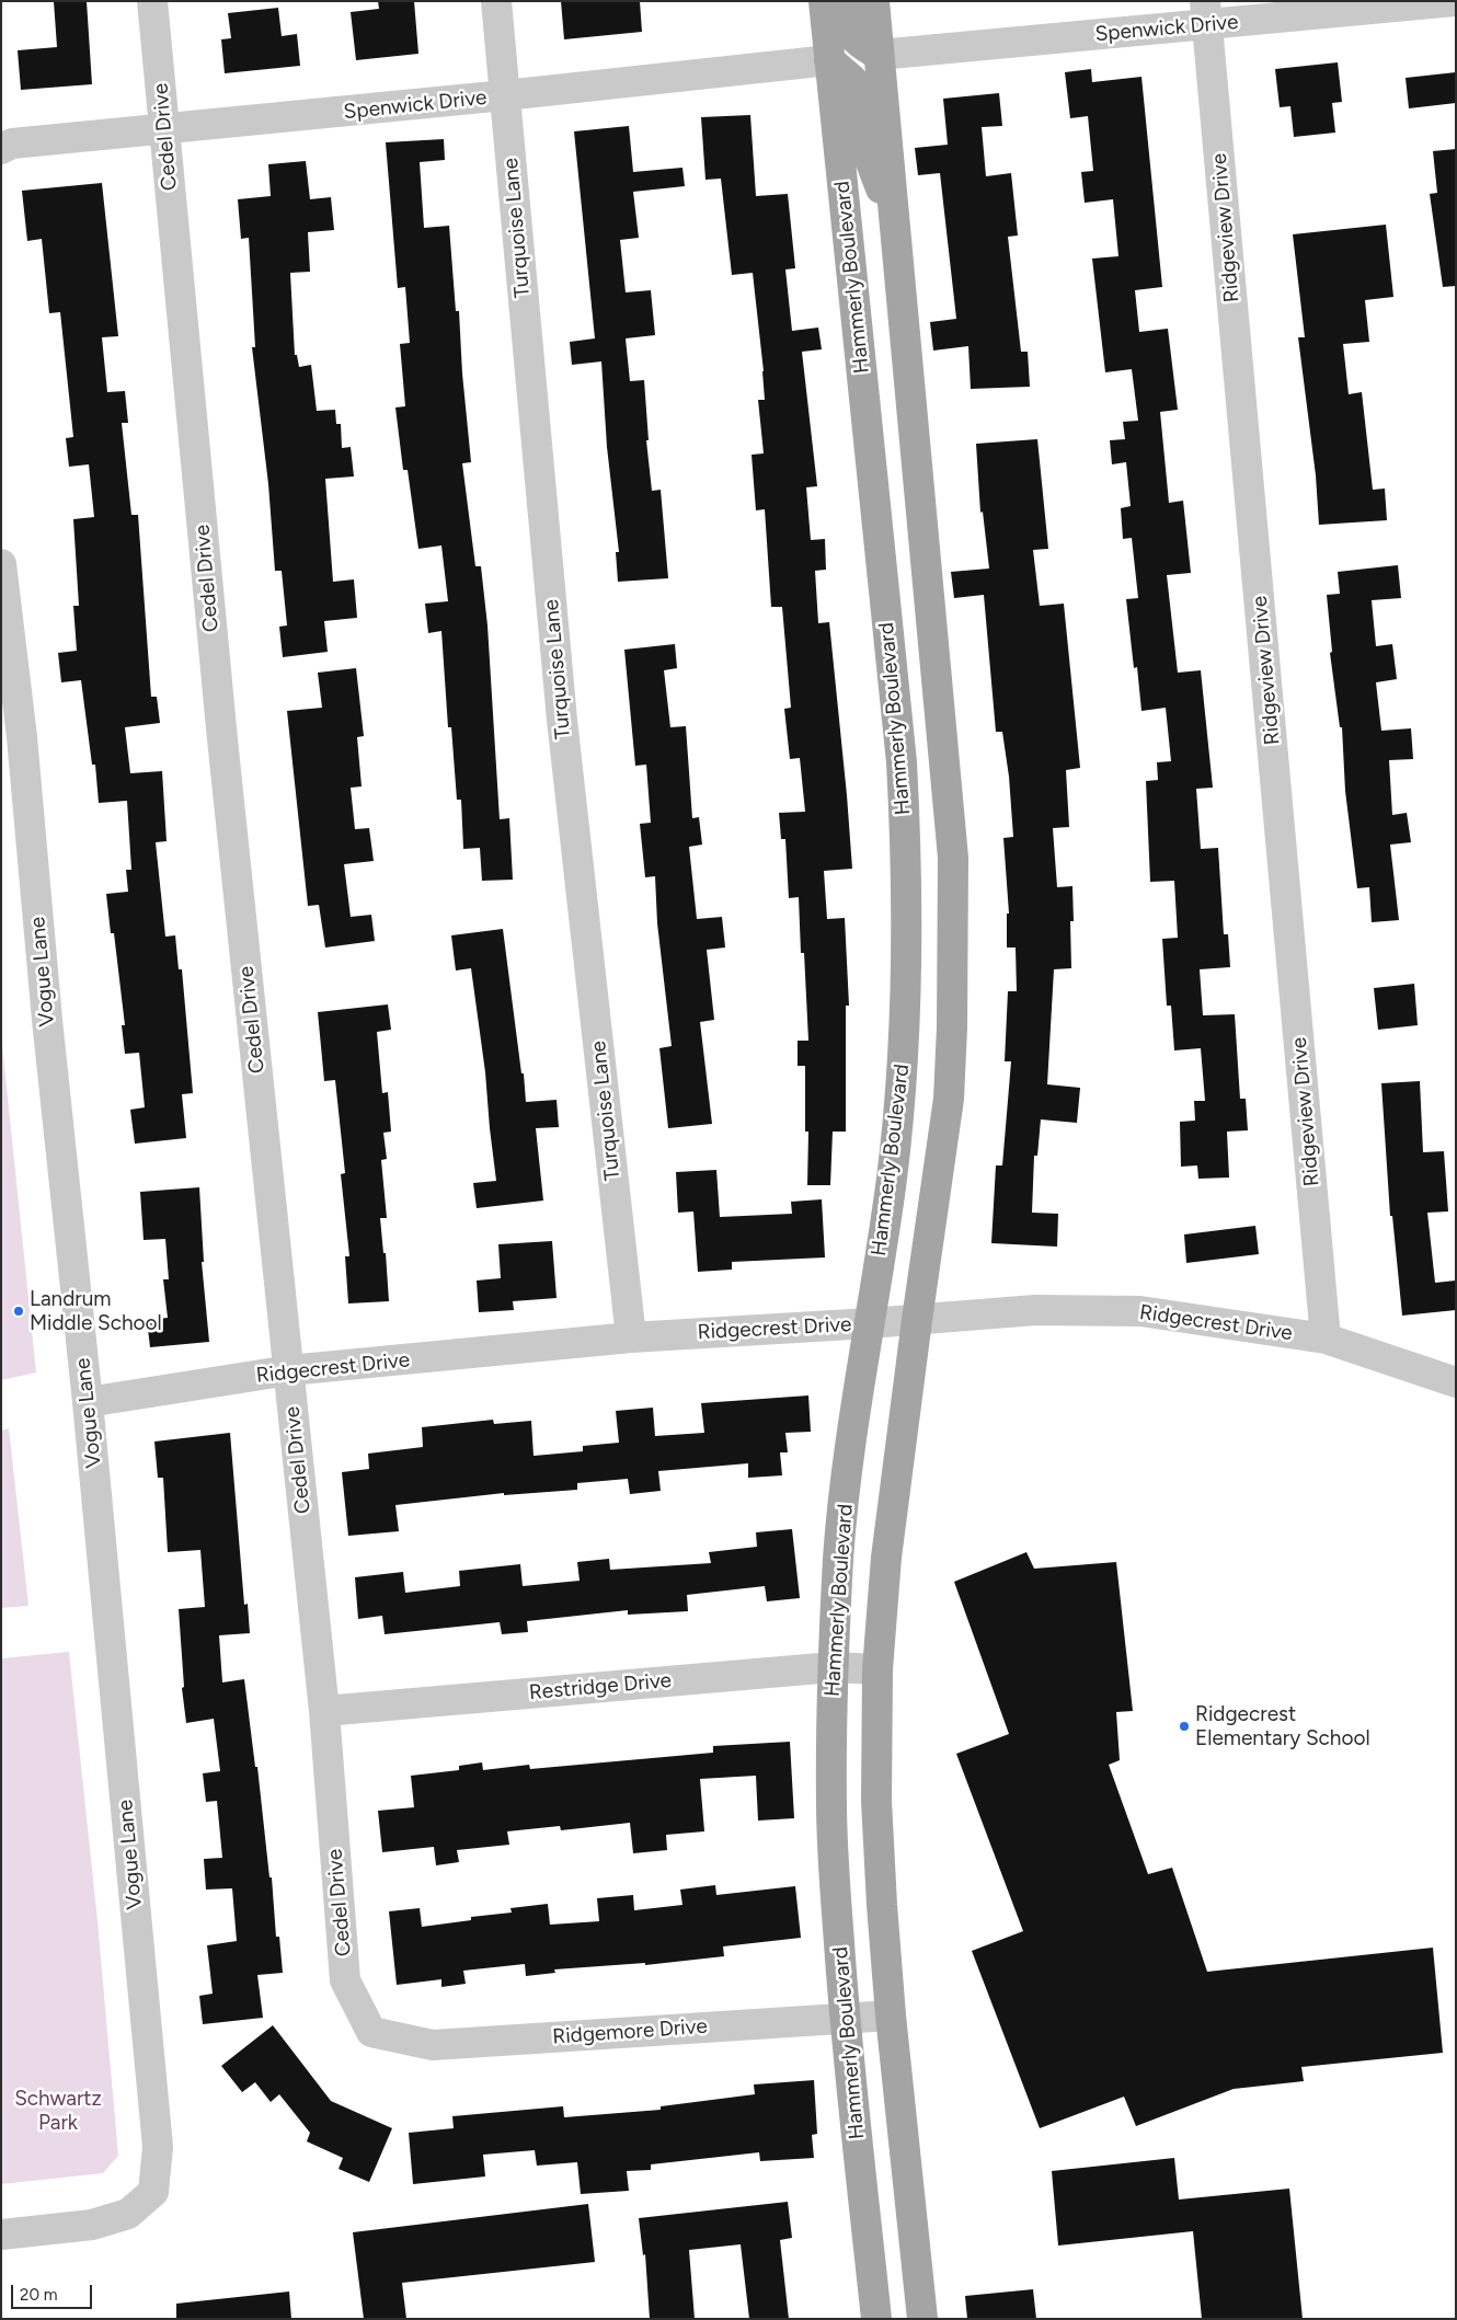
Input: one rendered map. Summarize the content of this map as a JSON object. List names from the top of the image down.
{
  "streets": {
    "main road": ["Hammerly Boulevard"],
    "street": [
      "Spenwick Drive",
      "Cedel Drive",
      "Turquoise Lane",
      "Ridgeview Drive",
      "Vogue Lane",
      "Ridgecrest Drive",
      "Restridge Drive",
      "Ridgemore Drive"
    ]
  },
  "crossings": [
    ["Spenwick Drive", "Cedel Drive"],
    ["Spenwick Drive", "Turquoise Lane"],
    ["Spenwick Drive", "Ridgeview Drive"],
    ["Spenwick Drive", "Hammerly Boulevard"],
    ["Cedel Drive", "Ridgecrest Drive"],
    ["Cedel Drive", "Restridge Drive"],
    ["Cedel Drive", "Ridgemore Drive"],
    ["Turquoise Lane", "Ridgecrest Drive"],
    ["Ridgeview Drive", "Ridgecrest Drive"],
    ["Hammerly Boulevard", "Ridgecrest Drive"],
    ["Hammerly Boulevard", "Restridge Drive"],
    ["Hammerly Boulevard", "Ridgemore Drive"],
    ["Vogue Lane", "Ridgecrest Drive"]
  ],
  "parks": ["Schwartz Park"],
  "places": ["Landrum Middle School", "Ridgecrest Elementary School"],
  "scale_bar": "20 m"
}
